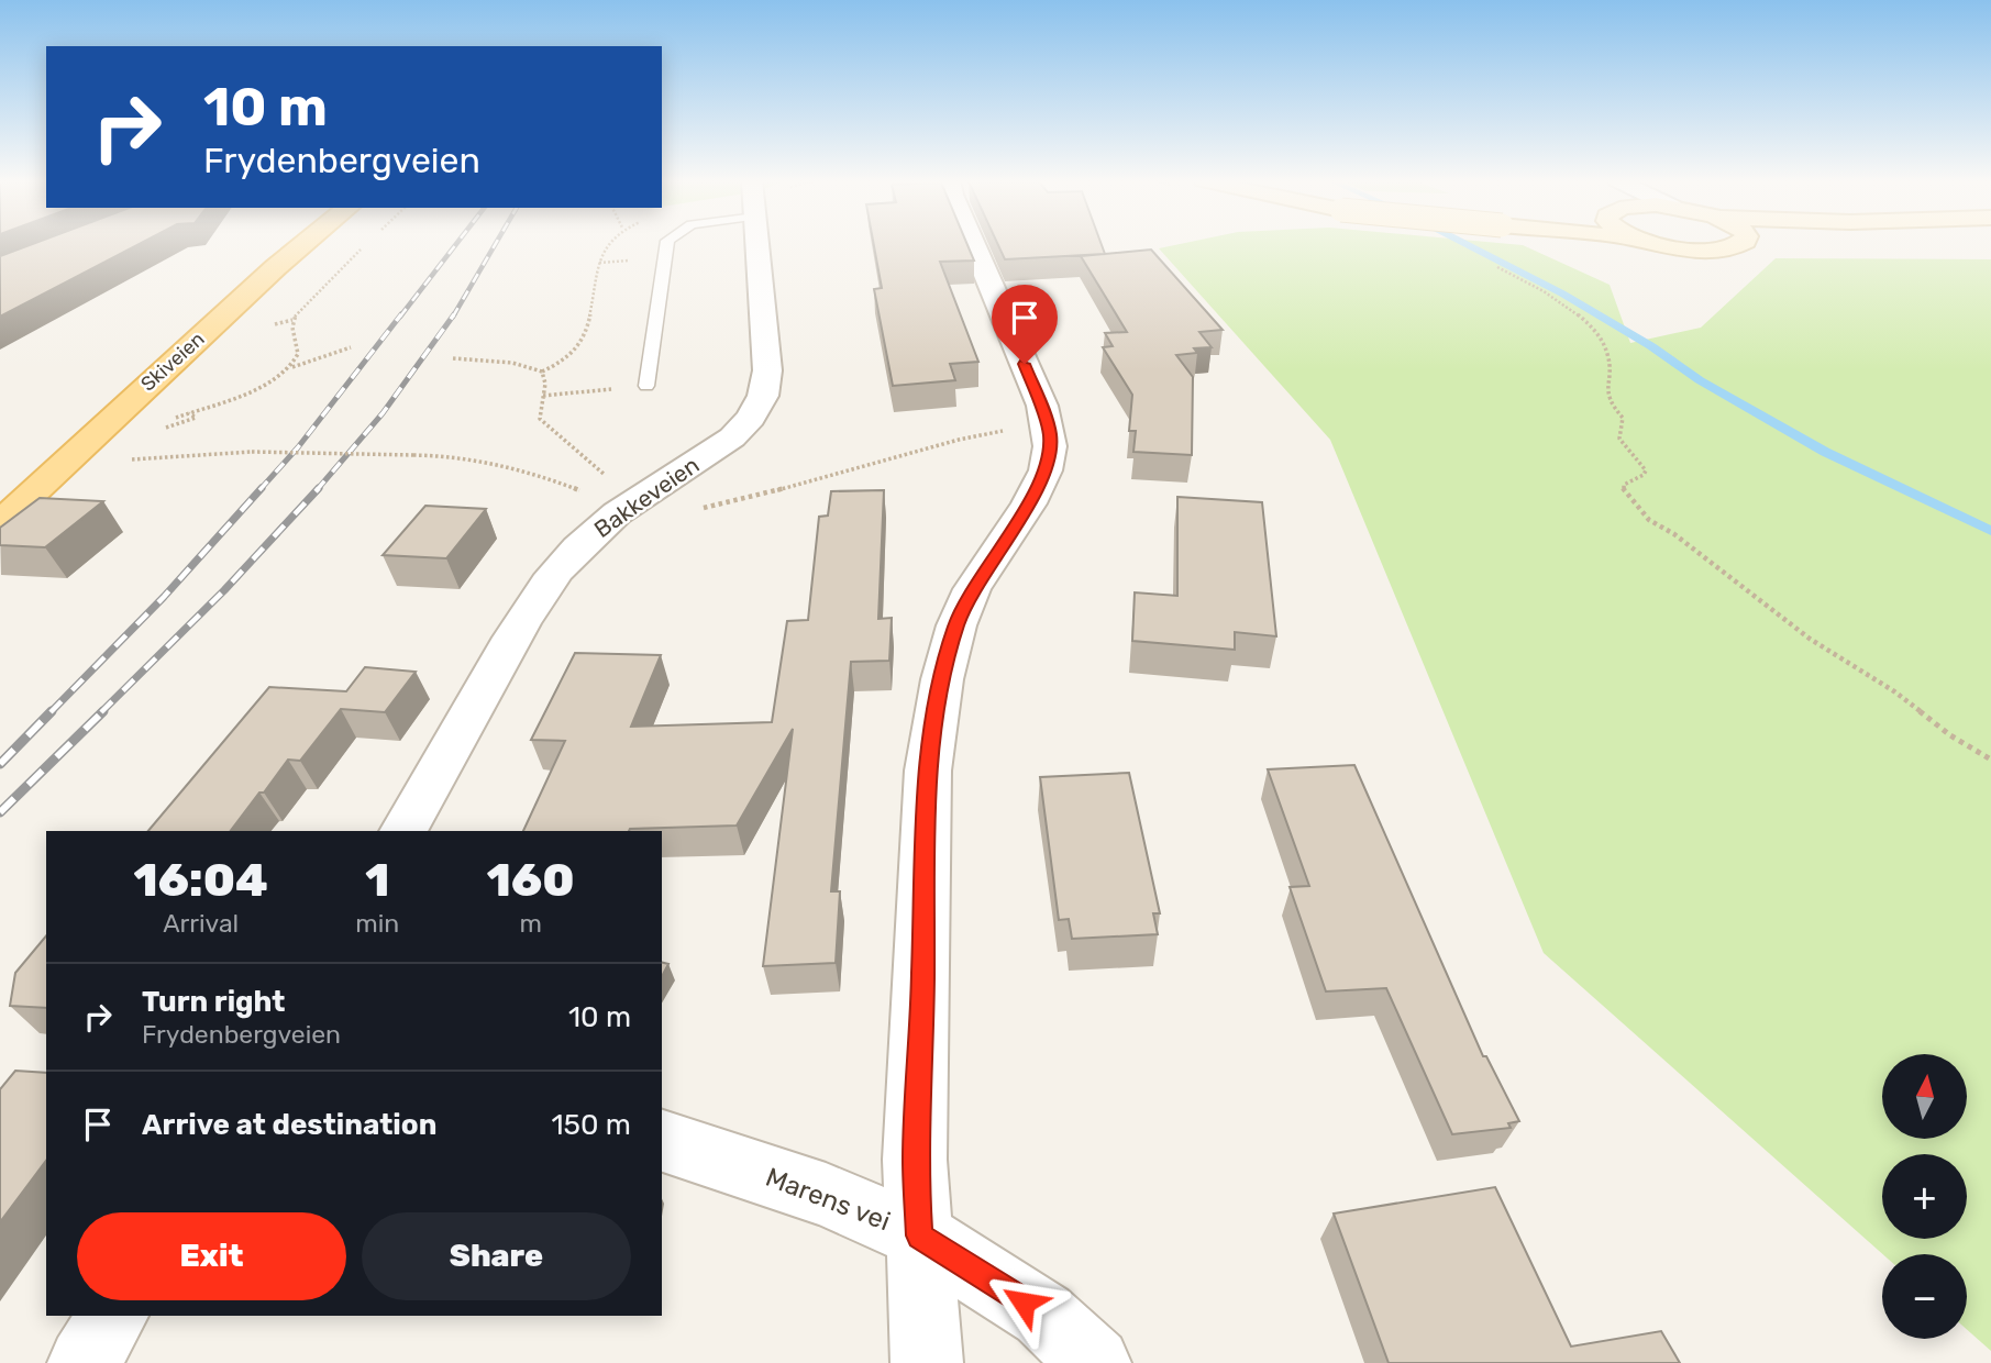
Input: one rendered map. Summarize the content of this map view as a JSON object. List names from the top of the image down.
{
  "streets": {
    "main road": ["Skiveien"],
    "street": ["Bakkeveien", "Marens vei"]
  },
  "north": "top",
  "page": {
    "turn": ["10 m", "Frydenbergveien"],
    "eta": [
      "16:04",
      "Arrival",
      "1",
      "min",
      "160",
      "m"
    ],
    "list": [
      {
        "name": "Turn right",
        "note": "Frydenbergveien",
        "value": "10 m"
      },
      {
        "name": "Arrive at destination",
        "value": "150 m"
      }
    ],
    "map_buttons": ["+", "−"],
    "buttons": ["Exit", "Share"]
  }
}
